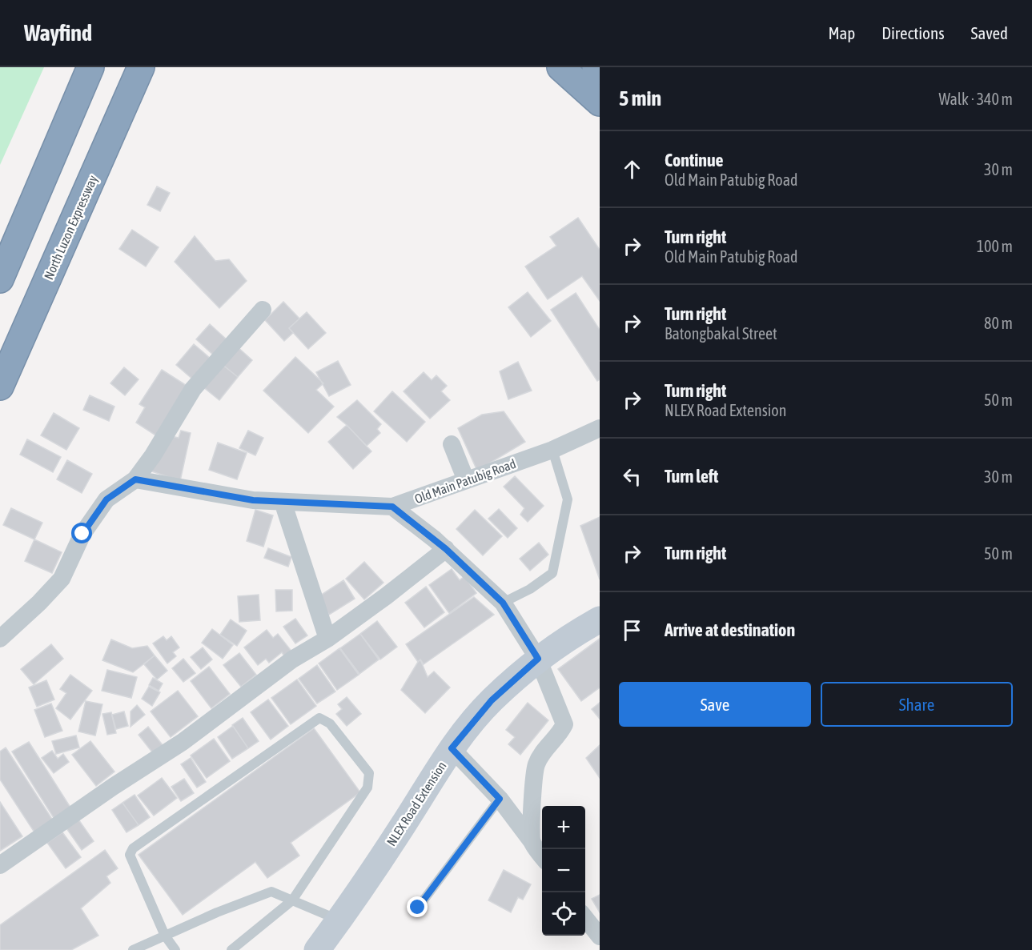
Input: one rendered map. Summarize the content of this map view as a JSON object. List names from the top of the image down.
{
  "streets": {
    "highway": ["North Luzon Expressway"],
    "main road": ["NLEX Road Extension"],
    "street": ["Old Main Patubig Road"]
  },
  "page": {
    "header": "Wayfind",
    "nav": ["Map", "Directions", "Saved"],
    "heading": ["5 min", "Walk · 340 m"],
    "list": [
      ["Continue", "Old Main Patubig Road", "30 m"],
      ["Turn right", "Old Main Patubig Road", "100 m"],
      ["Turn right", "Batongbakal Street", "80 m"],
      ["Turn right", "NLEX Road Extension", "50 m"],
      ["Turn left", "30 m"],
      ["Turn right", "50 m"],
      "Arrive at destination"
    ],
    "buttons": ["Save", "Share"],
    "map_buttons": ["+", "−"]
  }
}
